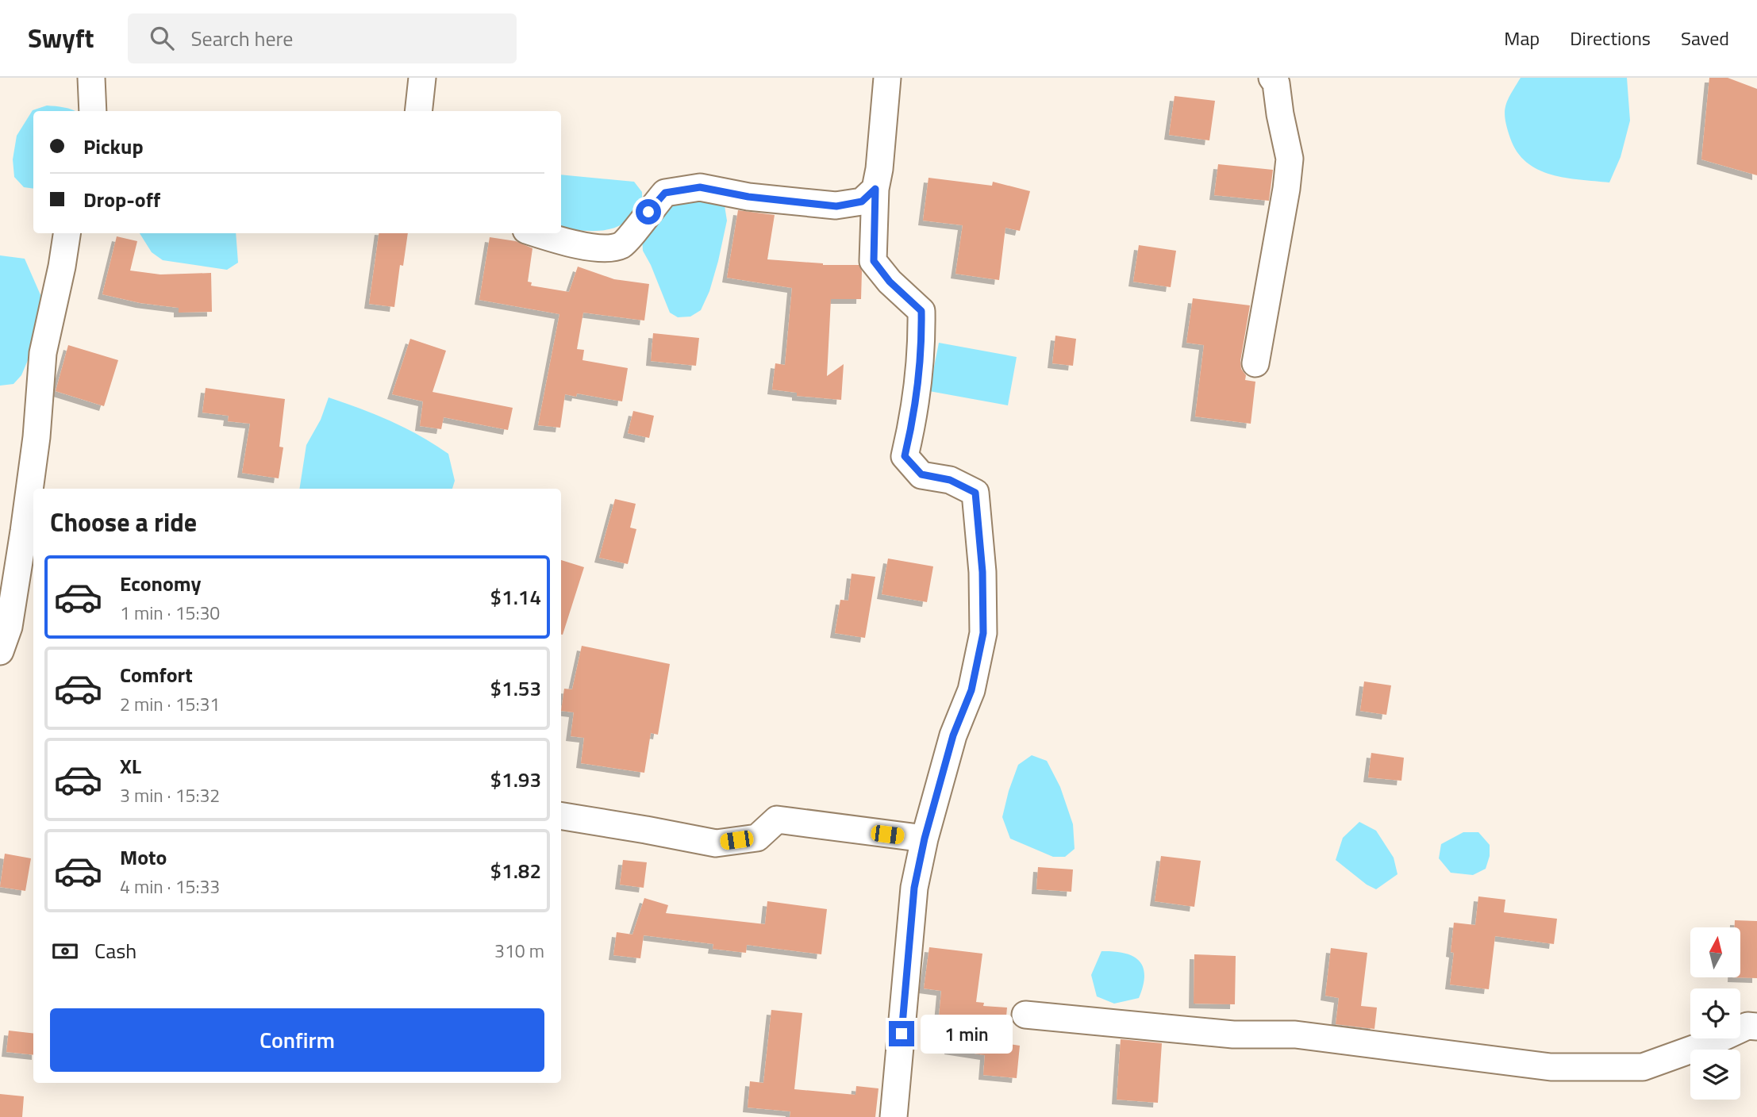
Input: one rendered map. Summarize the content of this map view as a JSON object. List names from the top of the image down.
{
  "north": "top",
  "page": {
    "header": "Swyft",
    "search": "Search here",
    "nav": ["Map", "Directions", "Saved"],
    "banner": ["Pickup", "Drop-off"],
    "heading": "Choose a ride",
    "list": [
      {
        "name": "Economy",
        "note": "1 min · 15:30",
        "value": "$1.14"
      },
      {
        "name": "Comfort",
        "note": "2 min · 15:31",
        "value": "$1.53"
      },
      {
        "name": "XL",
        "note": "3 min · 15:32",
        "value": "$1.93"
      },
      {
        "name": "Moto",
        "note": "4 min · 15:33",
        "value": "$1.82"
      }
    ],
    "pay": ["Cash", "310 m"],
    "buttons": "Confirm",
    "bubble": "1 min"
  }
}
